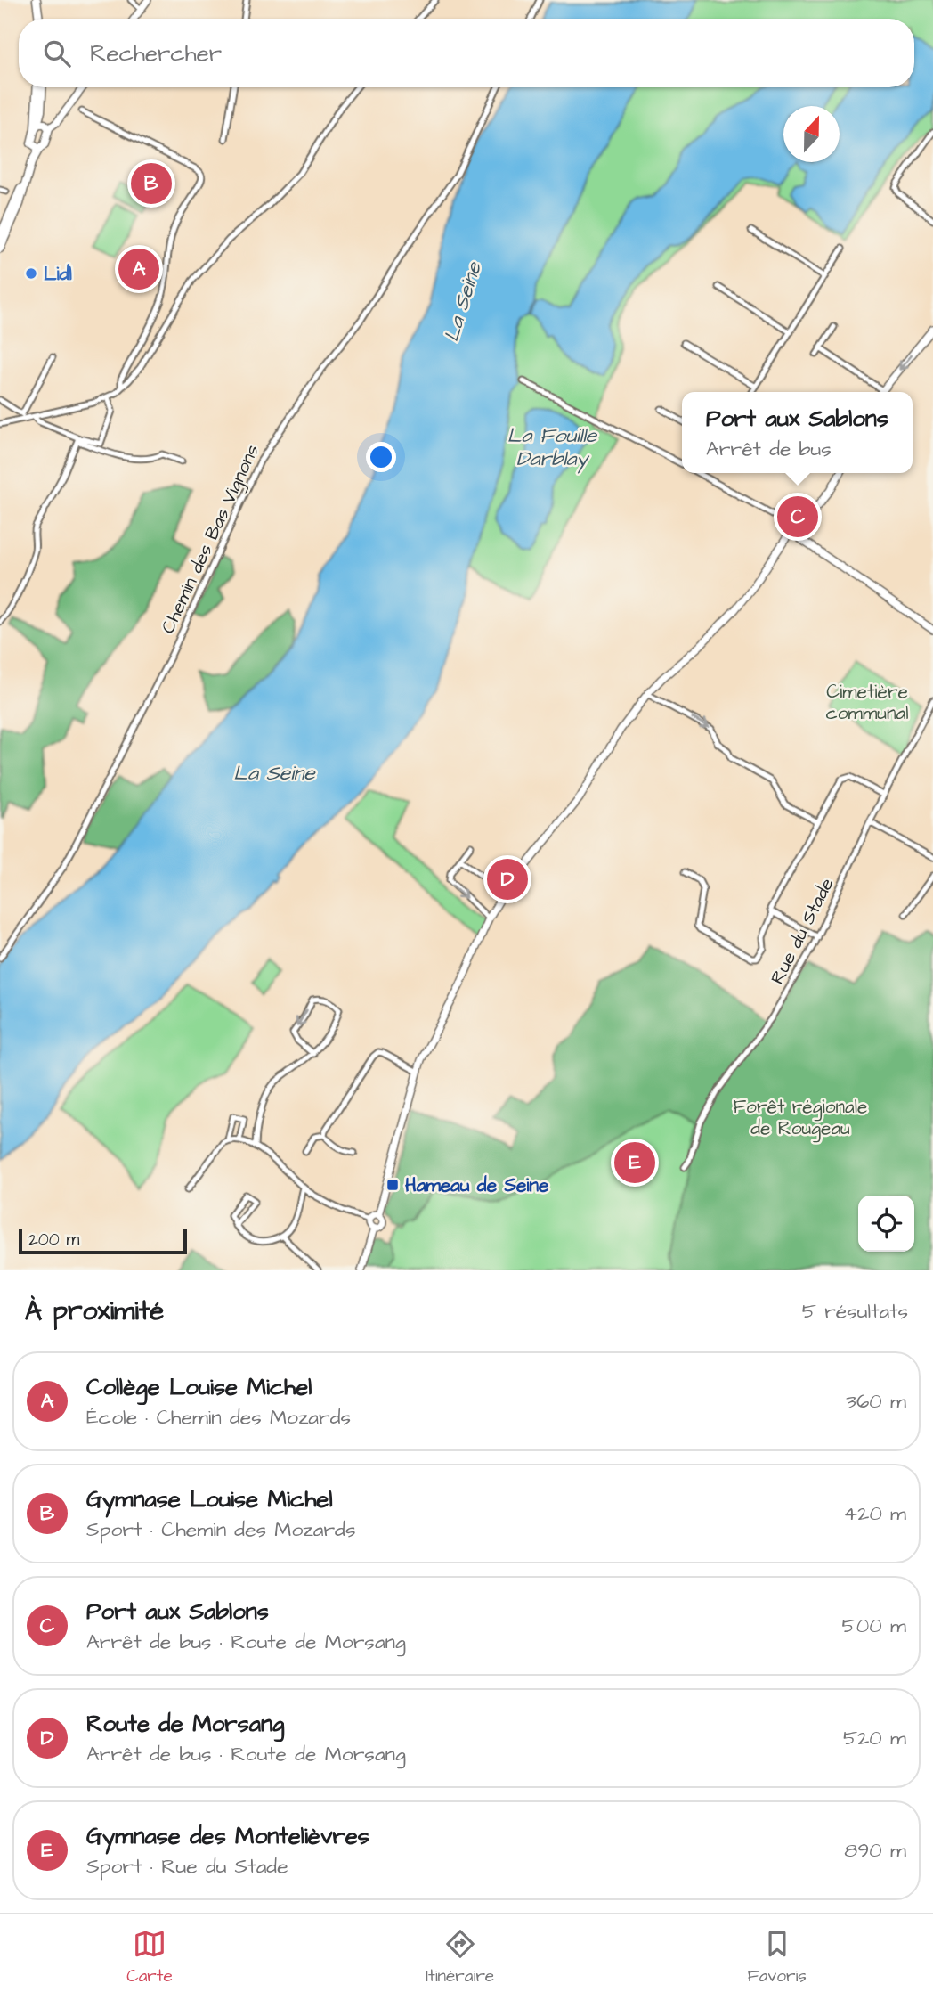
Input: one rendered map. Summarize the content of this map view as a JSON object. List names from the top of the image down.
{
  "streets": {
    "street": ["Chemin des Bas Vignons", "Rue du Stade"]
  },
  "water": ["La Seine", "La Fouille Darblay"],
  "parks": ["Cimetière communal", "Forêt régionale de Rougeau"],
  "places": {
    "other": ["Lidl"],
    "transit": ["Hameau de Seine"]
  },
  "scale_bar": "200 m",
  "north": "top",
  "page": {
    "search": "Rechercher",
    "pins": [
      "B",
      "A",
      "C",
      "D",
      "E"
    ],
    "popup": ["Port aux Sablons", "Arrêt de bus"],
    "scale": "200 m",
    "heading": ["À proximité", "5 résultats"],
    "list": [
      {
        "mark": "A",
        "name": "Collège Louise Michel",
        "note": "École · Chemin des Mozards",
        "value": "360 m"
      },
      {
        "mark": "B",
        "name": "Gymnase Louise Michel",
        "note": "Sport · Chemin des Mozards",
        "value": "420 m"
      },
      {
        "mark": "C",
        "name": "Port aux Sablons",
        "note": "Arrêt de bus · Route de Morsang",
        "value": "500 m"
      },
      {
        "mark": "D",
        "name": "Route de Morsang",
        "note": "Arrêt de bus · Route de Morsang",
        "value": "520 m"
      },
      {
        "mark": "E",
        "name": "Gymnase des Montelièvres",
        "note": "Sport · Rue du Stade",
        "value": "890 m"
      }
    ],
    "nav": ["Carte", "Itinéraire", "Favoris"]
  }
}
